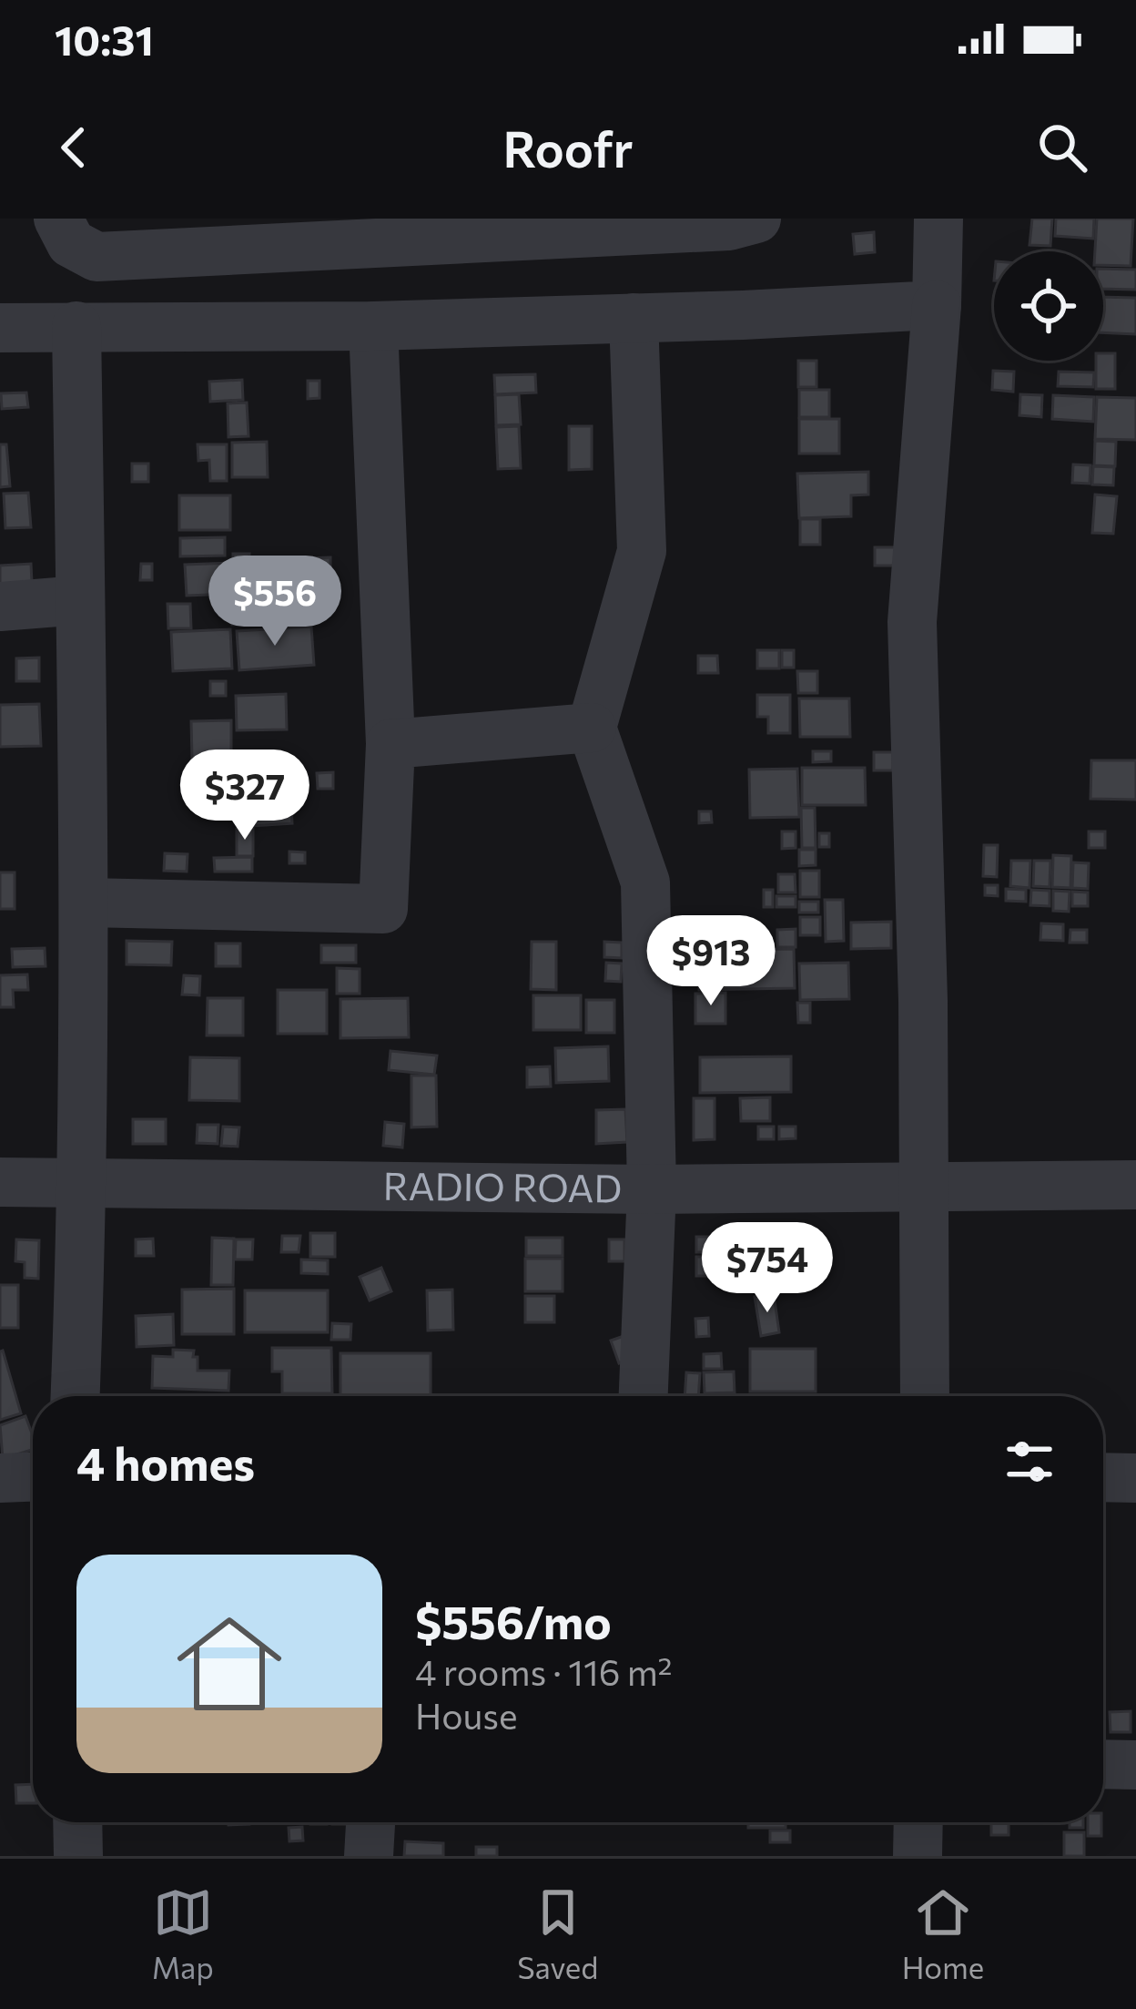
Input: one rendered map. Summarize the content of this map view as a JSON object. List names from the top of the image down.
{
  "streets": {
    "street": ["RADIO ROAD"]
  },
  "page": {
    "status": "10:31",
    "header": "Roofr",
    "price": [
      "$556",
      "$327",
      "$913",
      "$754"
    ],
    "heading": "4 homes",
    "list": [
      {
        "name": "$556/mo",
        "note": "4 rooms · 116 m² · House"
      }
    ],
    "tabs": ["Map", "Saved", "Home"]
  }
}
